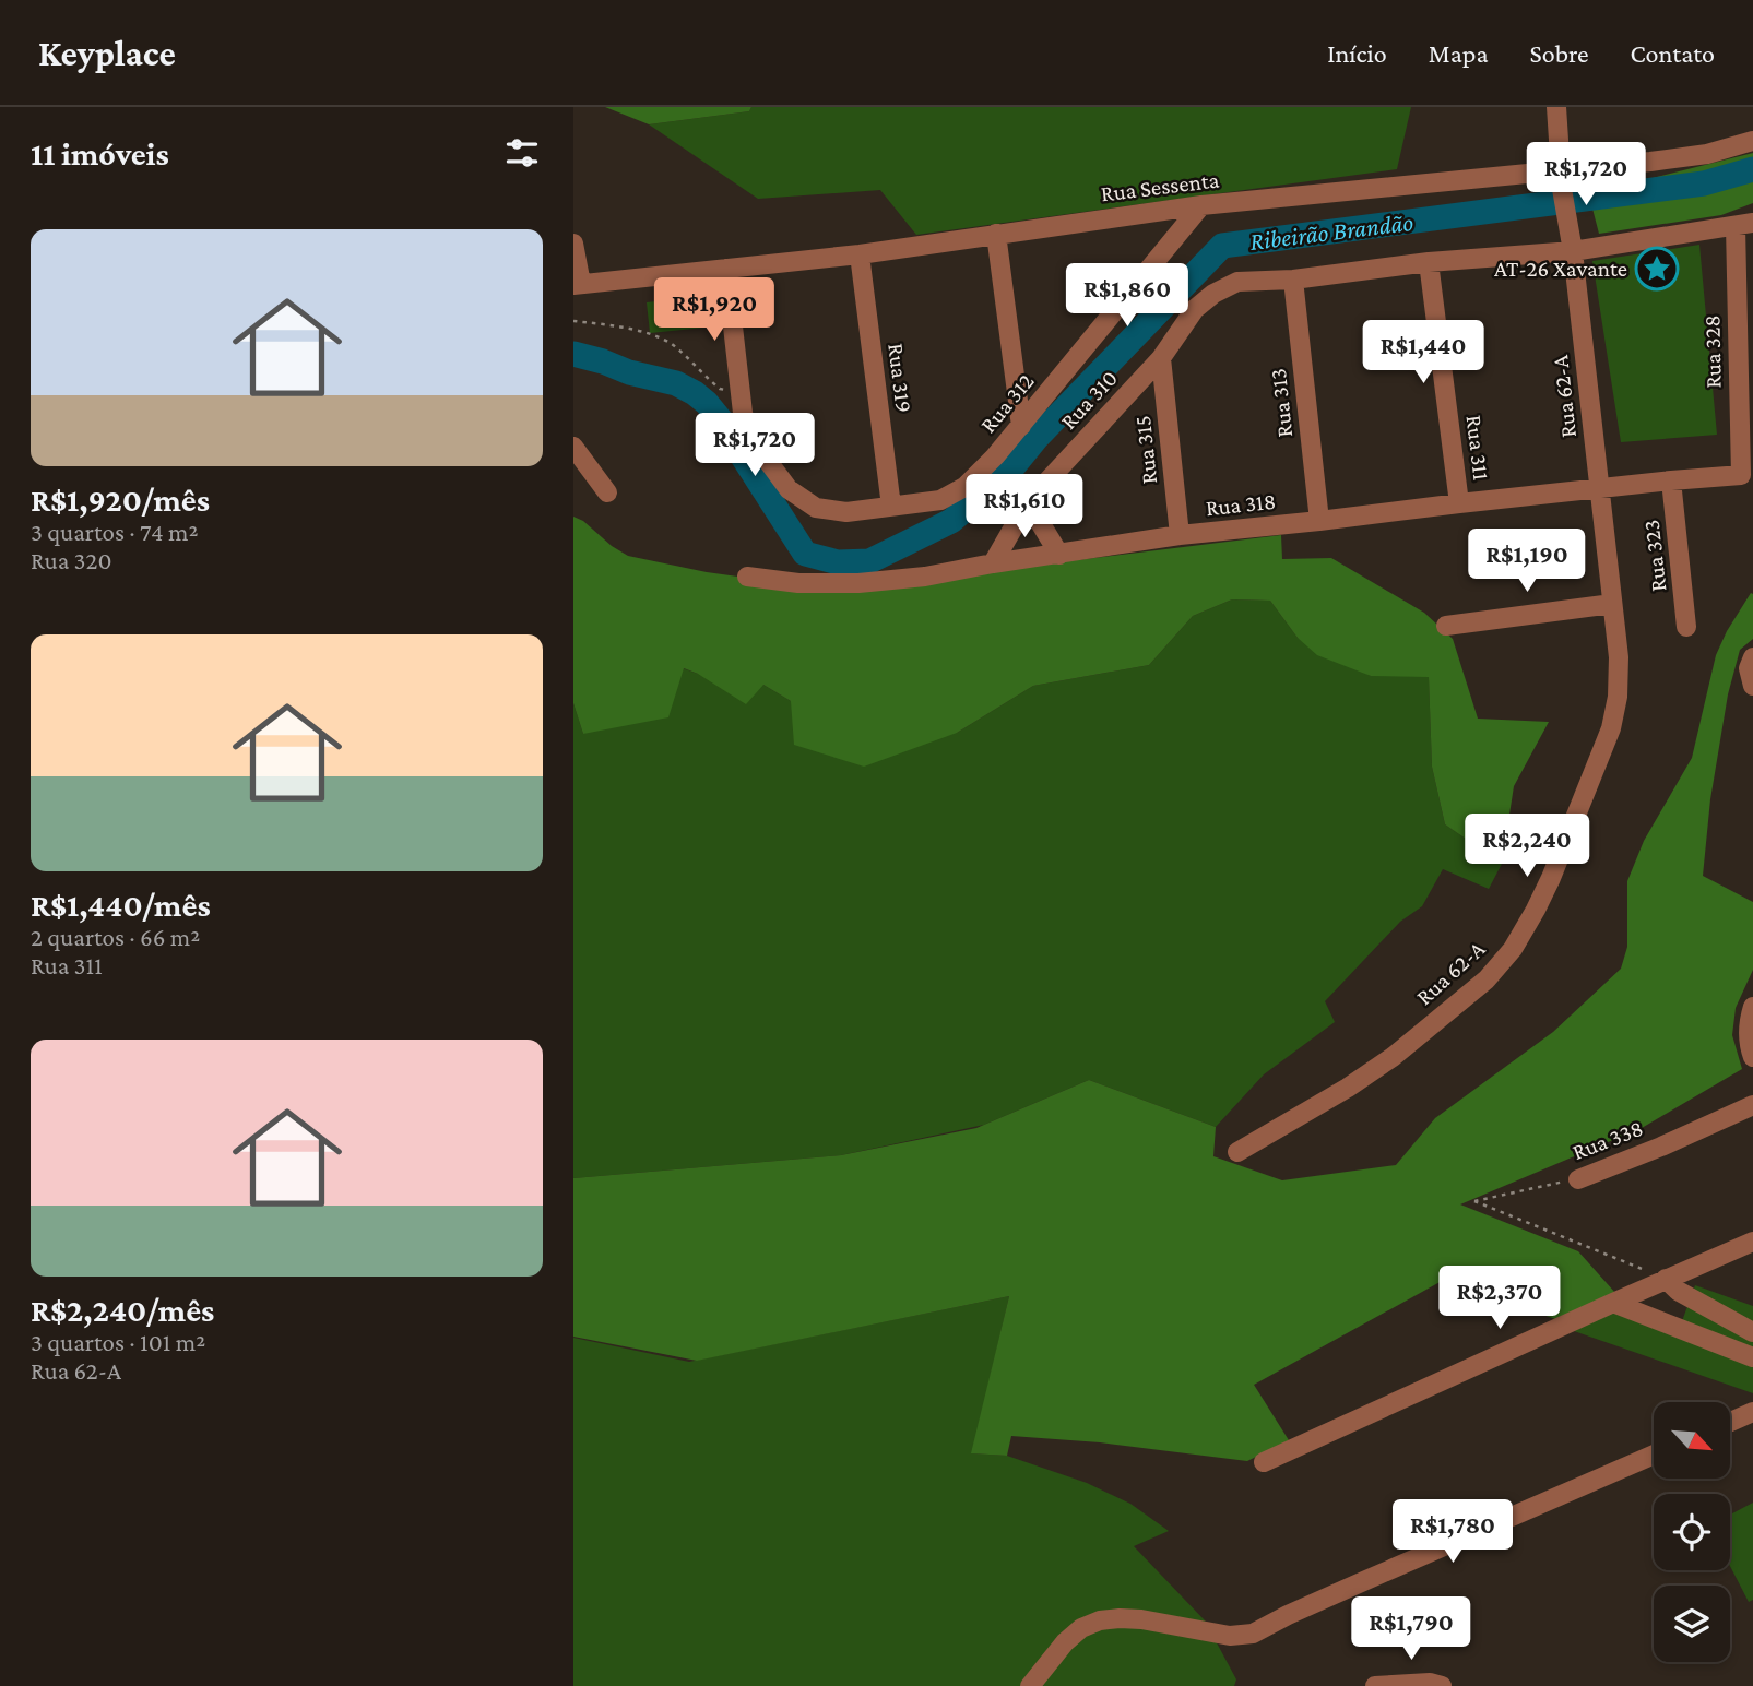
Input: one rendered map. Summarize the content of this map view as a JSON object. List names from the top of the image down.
{
  "streets": {
    "street": [
      "Rua Sessenta",
      "Rua 328",
      "Rua 319",
      "Rua 62-A",
      "Rua 310",
      "Rua 312",
      "Rua 313",
      "Rua 311",
      "Rua 315",
      "Rua 318",
      "Rua 323",
      "Rua 338"
    ]
  },
  "crossings": [
    ["Rua Sessenta", "Rua 319"],
    ["Rua Sessenta", "Rua 62-A"],
    ["Rua Sessenta", "Rua 312"],
    ["Rua 328", "Rua 310"],
    ["Rua 328", "Rua 318"],
    ["Rua 319", "Rua 312"],
    ["Rua 62-A", "Rua 310"],
    ["Rua 62-A", "Rua 318"],
    ["Rua 310", "Rua 313"],
    ["Rua 310", "Rua 311"],
    ["Rua 310", "Rua 315"],
    ["Rua 310", "Rua 318"],
    ["Rua 313", "Rua 318"],
    ["Rua 311", "Rua 318"],
    ["Rua 315", "Rua 318"],
    ["Rua 318", "Rua 323"]
  ],
  "water": ["Ribeirão Brandão"],
  "places": {
    "place": ["AT-26 Xavante"]
  },
  "north": "bottom right",
  "page": {
    "header": "Keyplace",
    "nav": [
      "Início",
      "Mapa",
      "Sobre",
      "Contato"
    ],
    "heading": "11 imóveis",
    "price": [
      "R$1,720",
      "R$1,860",
      "R$1,920",
      "R$1,440",
      "R$1,720",
      "R$1,610",
      "R$1,190",
      "R$2,240",
      "R$2,370",
      "R$1,780",
      "R$1,790"
    ],
    "list": [
      {
        "name": "R$1,920/mês",
        "note": "3 quartos · 74 m² · Rua 320"
      },
      {
        "name": "R$1,440/mês",
        "note": "2 quartos · 66 m² · Rua 311"
      },
      {
        "name": "R$2,240/mês",
        "note": "3 quartos · 101 m² · Rua 62-A"
      }
    ]
  }
}
